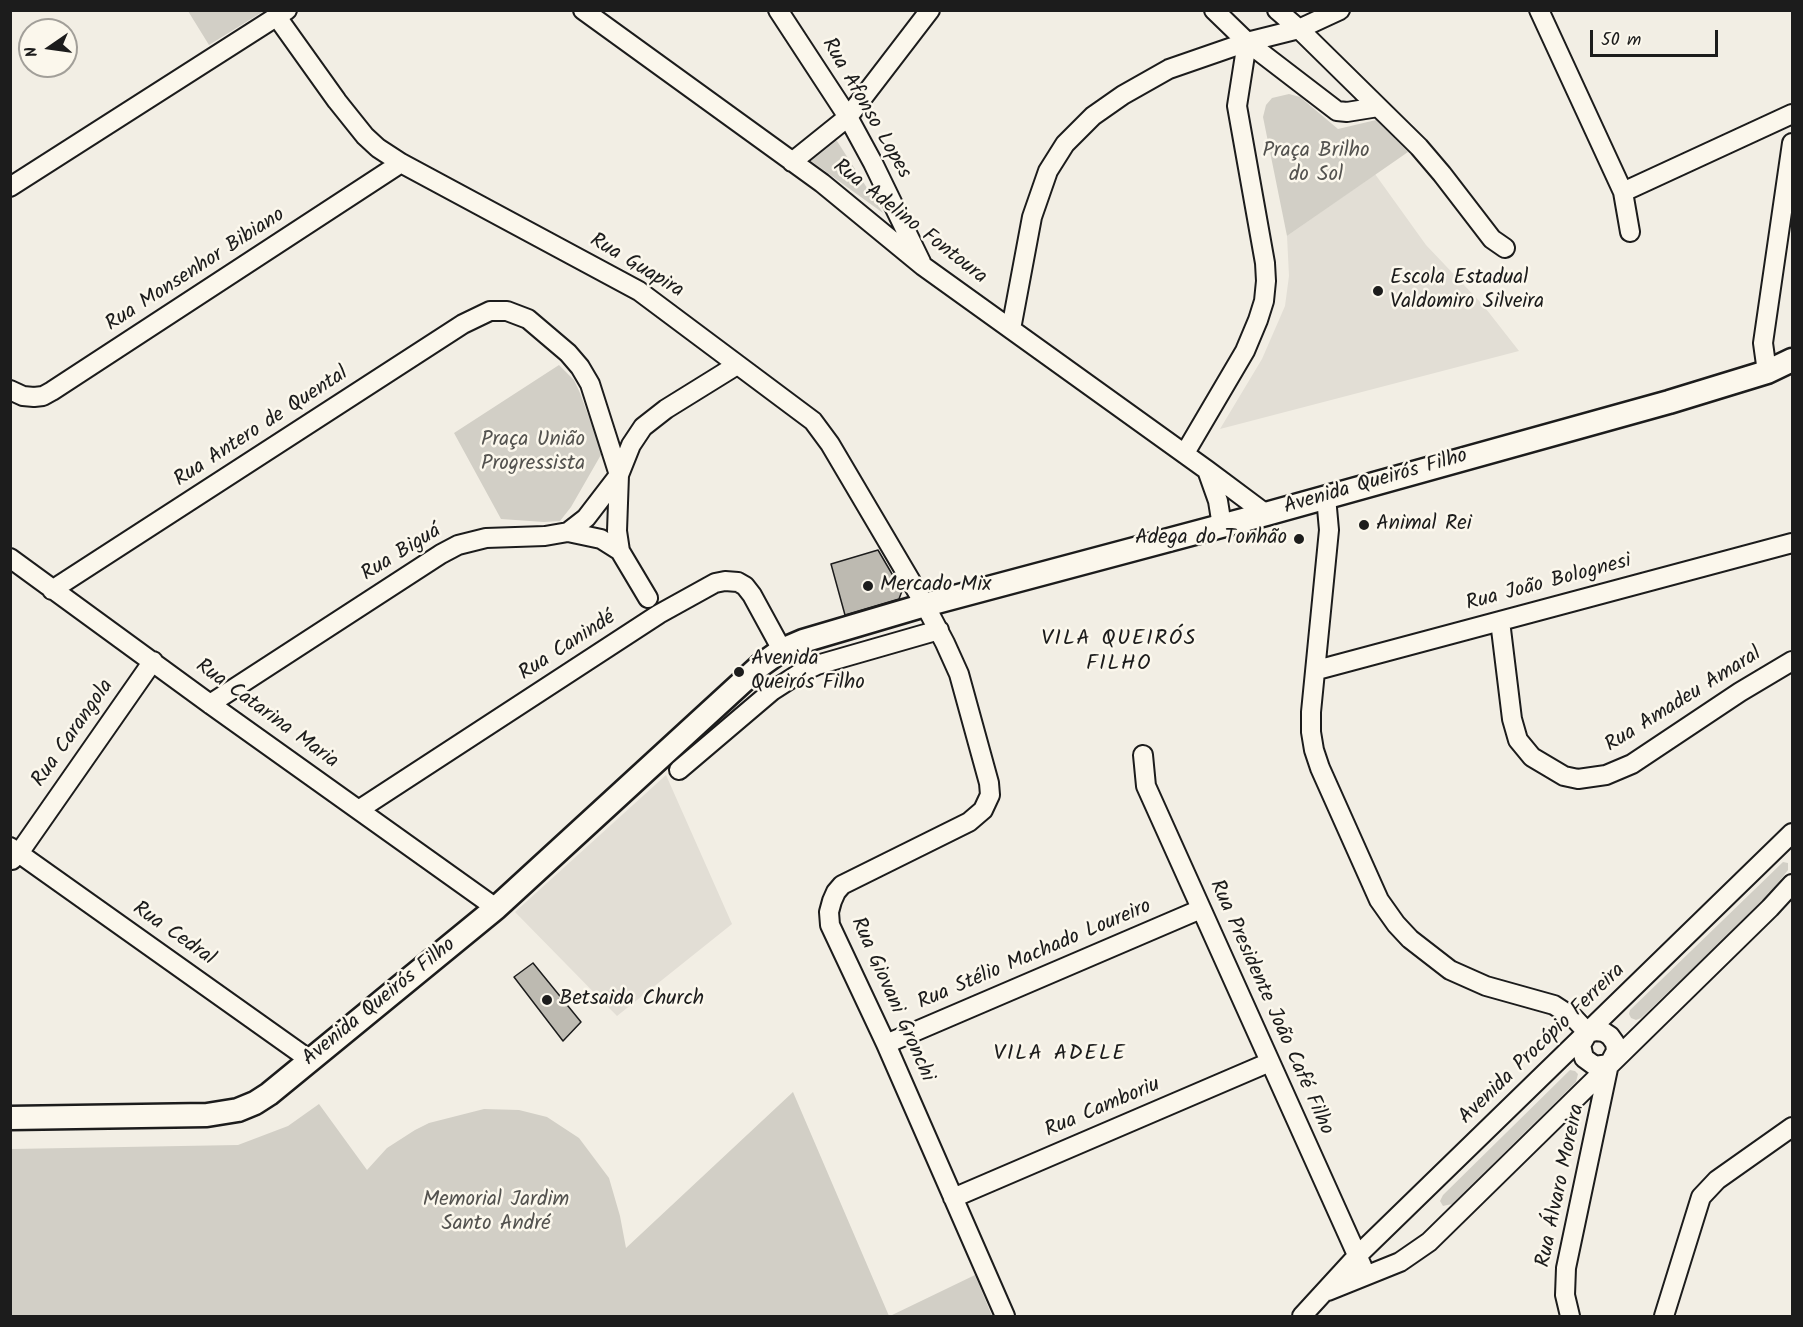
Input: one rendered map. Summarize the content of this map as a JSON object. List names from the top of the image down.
{
  "streets": {
    "main road": ["Avenida Queirós Filho"],
    "street": [
      "Rua Afonso Lopes",
      "Rua Adelino Fontoura",
      "Rua Guapira",
      "Rua Monsenhor Bibiano",
      "Rua Antero de Quental",
      "Rua Biguá",
      "Rua João Bolognesi",
      "Rua Canindé",
      "Rua Amadeu Amaral",
      "Rua Catarina Maria",
      "Rua Carangola",
      "Rua Cedral",
      "Rua Stélio Machado Loureiro",
      "Rua Giovani Gronchi",
      "Rua Presidente João Café Filho",
      "Avenida Procópio Ferreira",
      "Rua Camboriu",
      "Rua Álvaro Moreira"
    ]
  },
  "crossings": [
    ["Rua Afonso Lopes", "Rua Adelino Fontoura"],
    ["Rua Adelino Fontoura", "Avenida Queirós Filho"],
    ["Rua Guapira", "Rua Monsenhor Bibiano"],
    ["Rua Guapira", "Avenida Queirós Filho"],
    ["Rua Guapira", "Rua Giovani Gronchi"],
    ["Rua Antero de Quental", "Rua Catarina Maria"],
    ["Avenida Queirós Filho", "Rua Canindé"],
    ["Avenida Queirós Filho", "Rua Catarina Maria"],
    ["Avenida Queirós Filho", "Rua Cedral"],
    ["Avenida Queirós Filho", "Rua Giovani Gronchi"],
    ["Rua Biguá", "Rua Catarina Maria"],
    ["Rua João Bolognesi", "Rua Amadeu Amaral"],
    ["Rua Canindé", "Rua Catarina Maria"],
    ["Rua Catarina Maria", "Rua Carangola"],
    ["Rua Carangola", "Rua Cedral"],
    ["Rua Stélio Machado Loureiro", "Rua Giovani Gronchi"],
    ["Rua Stélio Machado Loureiro", "Rua Presidente João Café Filho"],
    ["Rua Giovani Gronchi", "Rua Camboriu"],
    ["Rua Presidente João Café Filho", "Avenida Procópio Ferreira"],
    ["Rua Presidente João Café Filho", "Rua Camboriu"],
    ["Avenida Procópio Ferreira", "Rua Álvaro Moreira"]
  ],
  "districts": ["VILA QUEIRÓS FILHO", "VILA ADELE"],
  "parks": ["Praça Brilho do Sol", "Praça União Progressista", "Memorial Jardim Santo André"],
  "places": [
    "Escola Estadual Valdomiro Silveira",
    "Animal Rei",
    "Adega do Tonhão",
    "Mercado Mix",
    "Avenida Queirós Filho",
    "Betsaida Church"
  ],
  "scale_bar": "50 m",
  "north": "left"
}
